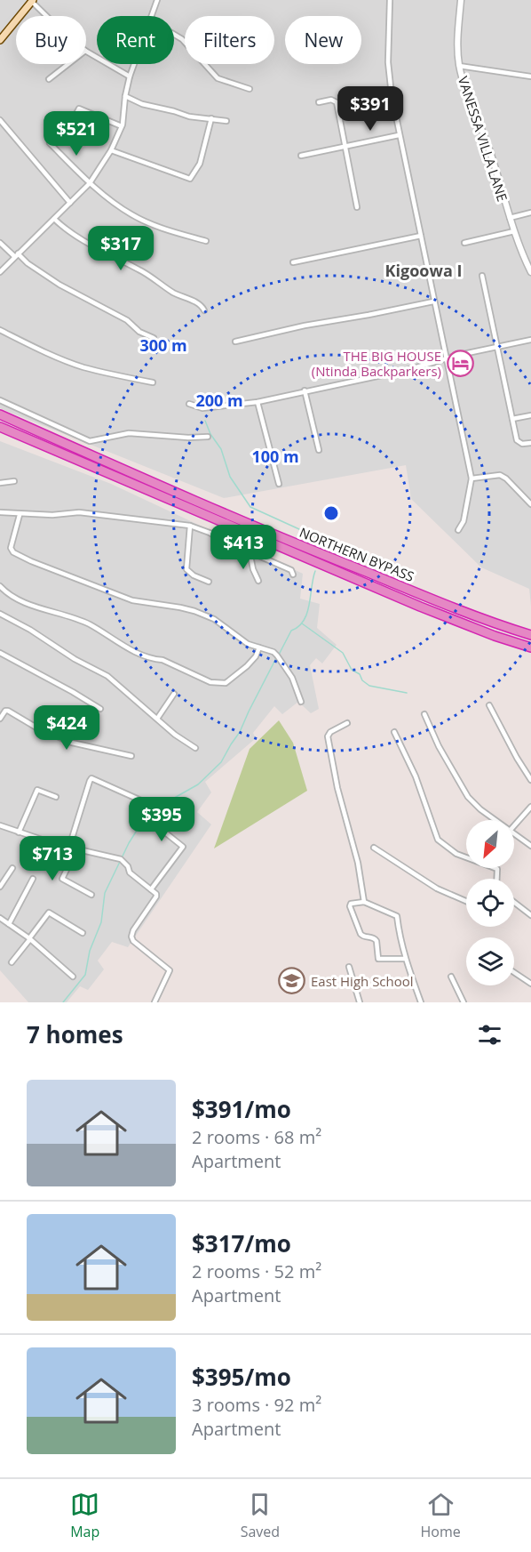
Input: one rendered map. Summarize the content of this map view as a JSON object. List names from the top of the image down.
{
  "streets": {
    "highway": ["NORTHERN BYPASS"],
    "street": ["VANESSA VILLA LANE"]
  },
  "districts": ["Kigoowa I"],
  "places": {
    "hotel": ["THE BIG HOUSE (Ntinda Backparkers)"],
    "school or university": ["East High School"]
  },
  "north": "bottom left",
  "page": {
    "chip": [
      "Buy",
      "Rent",
      "Filters",
      "New"
    ],
    "price": [
      "$391",
      "$521",
      "$317",
      "$413",
      "$424",
      "$395",
      "$713"
    ],
    "heading": "7 homes",
    "list": [
      {
        "name": "$391/mo",
        "note": "2 rooms · 68 m² · Apartment"
      },
      {
        "name": "$317/mo",
        "note": "2 rooms · 52 m² · Apartment"
      },
      {
        "name": "$395/mo",
        "note": "3 rooms · 92 m² · Apartment"
      }
    ],
    "tabs": ["Map", "Saved", "Home"]
  },
  "rings": ["300 m", "200 m", "100 m"]
}
